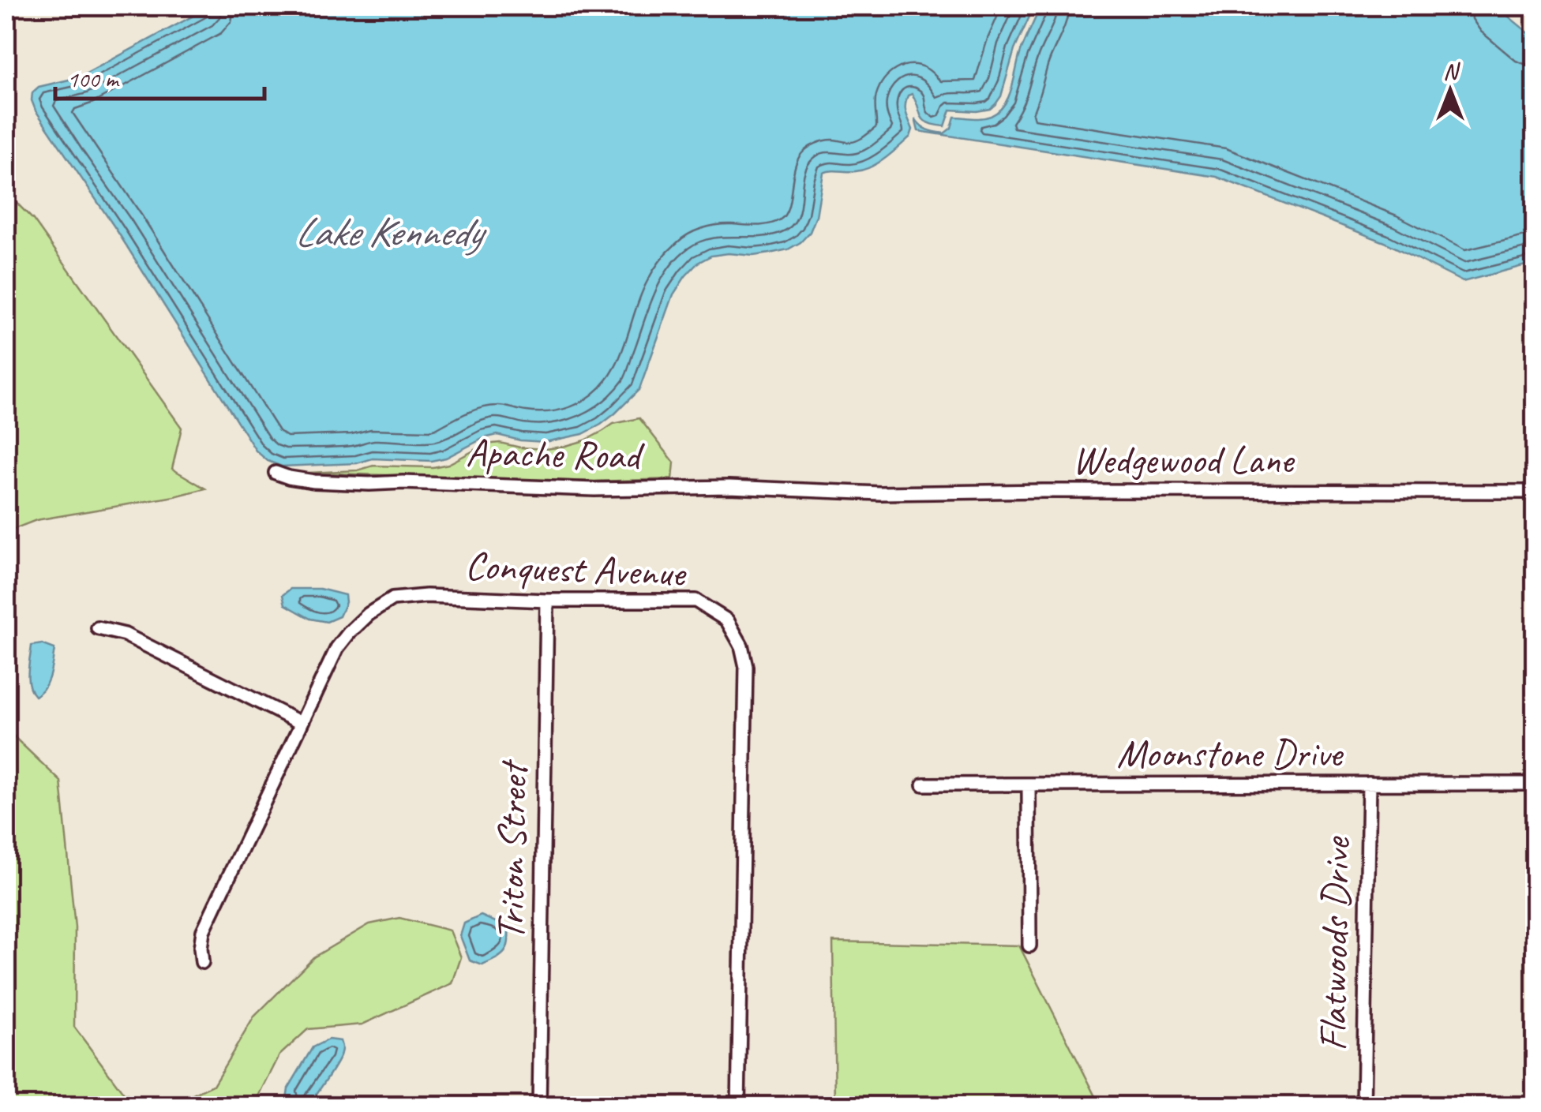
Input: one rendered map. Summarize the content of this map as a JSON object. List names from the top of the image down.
{
  "streets": {
    "street": [
      "Apache Road",
      "Wedgewood Lane",
      "Conquest Avenue",
      "Moonstone Drive",
      "Triton Street",
      "Flatwoods Drive"
    ]
  },
  "crossings": [
    ["Apache Road", "Wedgewood Lane"],
    ["Conquest Avenue", "Triton Street"],
    ["Moonstone Drive", "Flatwoods Drive"]
  ],
  "water": ["Lake Kennedy"],
  "scale_bar": "100 m",
  "north": "top"
}
